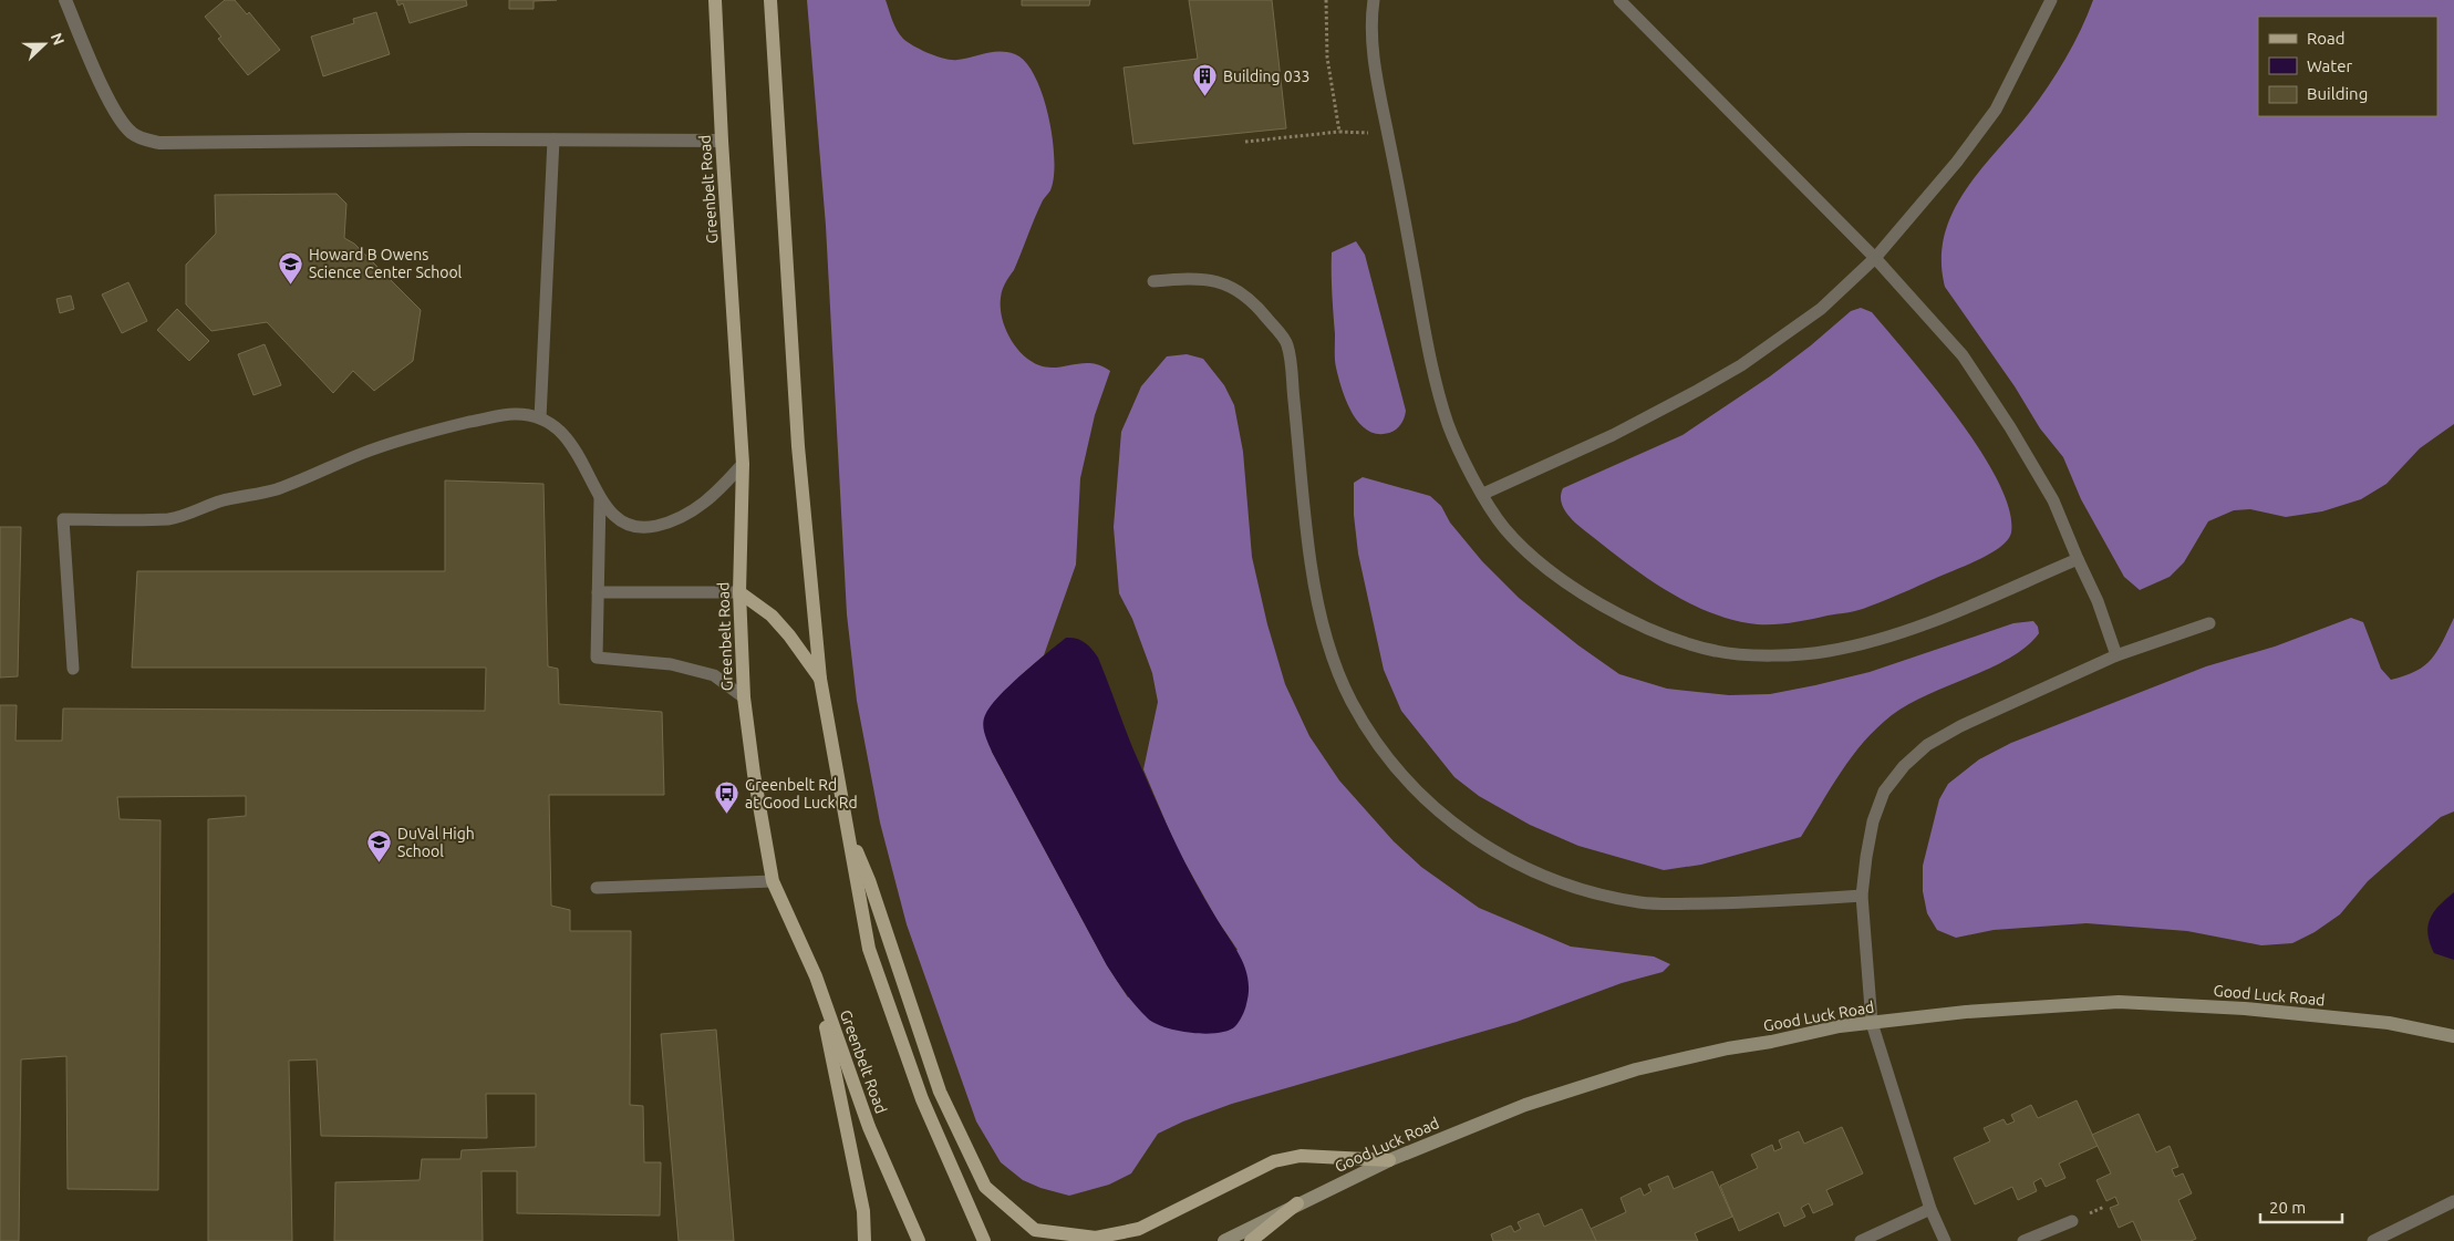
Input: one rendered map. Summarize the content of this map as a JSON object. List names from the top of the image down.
{
  "streets": {
    "main road": ["Greenbelt Road", "Good Luck Road"]
  },
  "places": {
    "building": ["Building 033"],
    "school or university": ["Howard B Owens Science Center School", "DuVal High School"],
    "bus stop": ["Greenbelt Rd at Good Luck Rd"]
  },
  "legend": ["Road", "Water", "Building"],
  "scale_bar": "20 m",
  "north": "right"
}
